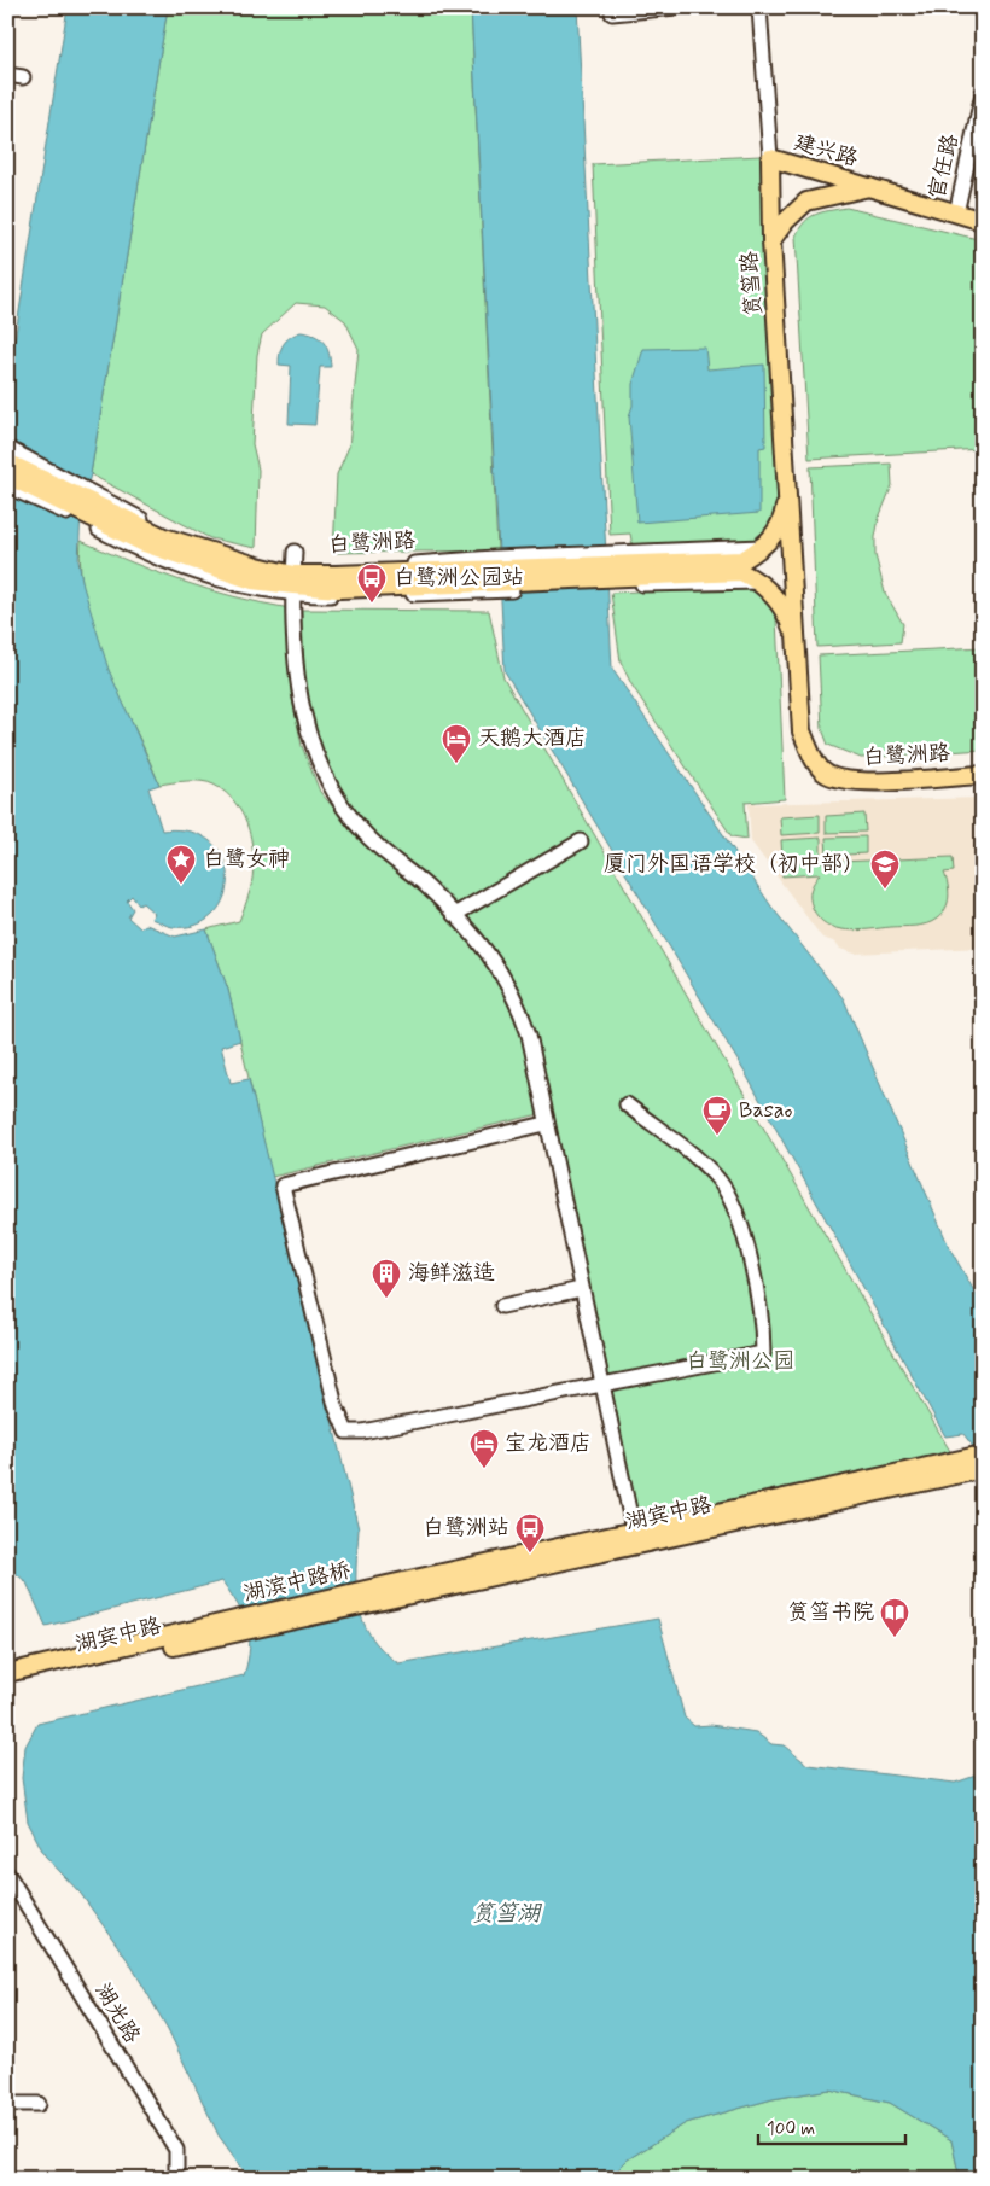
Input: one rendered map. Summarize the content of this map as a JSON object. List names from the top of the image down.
{
  "streets": {
    "main road": [
      "建兴路",
      "筼筜路",
      "白鹭洲路",
      "湖宾中路",
      "湖滨中路桥"
    ],
    "street": ["官任路", "湖光路"]
  },
  "crossings": [
    ["建兴路", "官任路"],
    ["建兴路", "筼筜路"],
    ["筼筜路", "白鹭洲路"],
    ["湖宾中路", "湖滨中路桥"]
  ],
  "water": ["筼筜湖"],
  "parks": ["白鹭洲公园"],
  "places": {
    "bus stop": ["白鹭洲公园站", "白鹭洲站"],
    "hotel": ["天鹅大酒店", "宝龙酒店"],
    "place": ["白鹭女神"],
    "school or university": ["厦门外国语学校（初中部）"],
    "cafe": ["Basao"],
    "building": ["海鲜滋造"],
    "library": ["筼筜书院"]
  },
  "scale_bar": "100 m"
}
